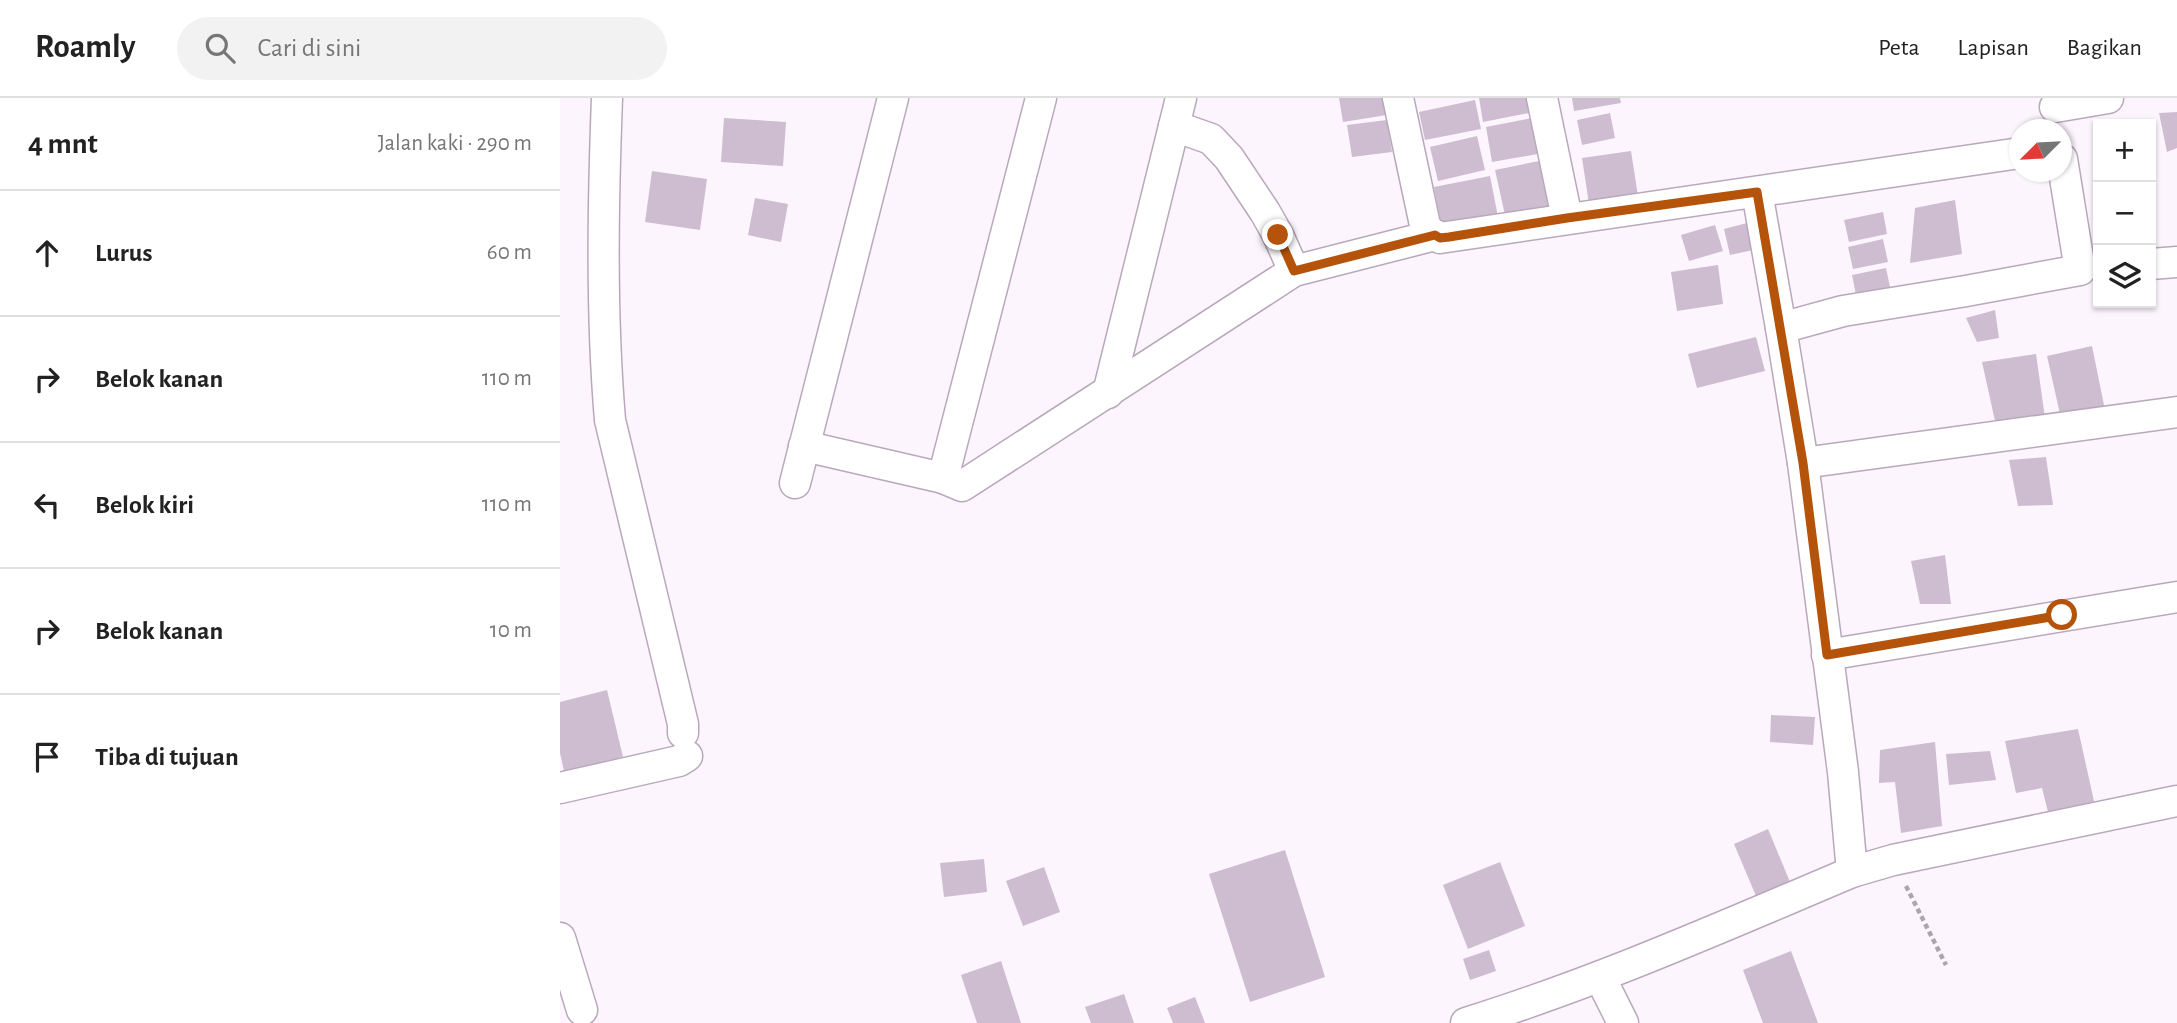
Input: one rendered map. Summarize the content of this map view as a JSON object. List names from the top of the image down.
{
  "north": "bottom left",
  "page": {
    "header": "Roamly",
    "search": "Cari di sini",
    "nav": ["Peta", "Lapisan", "Bagikan"],
    "heading": ["4 mnt", "Jalan kaki · 290 m"],
    "map_buttons": ["+", "−"],
    "list": [
      ["Lurus", "60 m"],
      ["Belok kanan", "110 m"],
      ["Belok kiri", "110 m"],
      ["Belok kanan", "10 m"],
      "Tiba di tujuan"
    ]
  }
}
